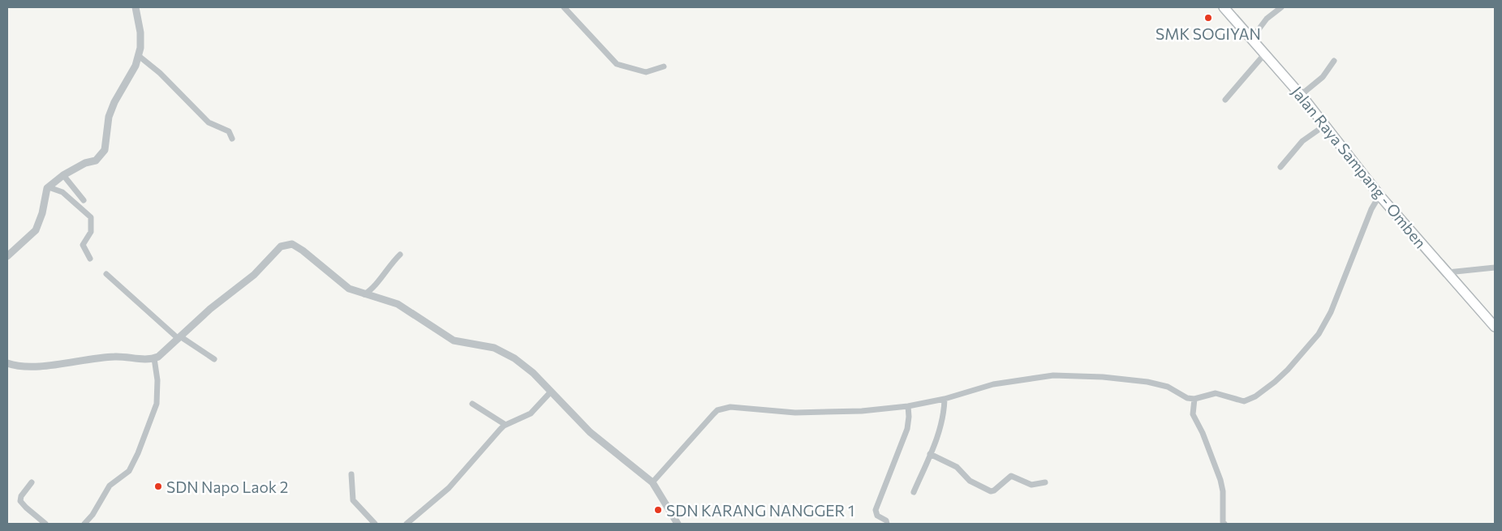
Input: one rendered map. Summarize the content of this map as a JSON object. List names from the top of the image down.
{
  "streets": {
    "main road": ["Jalan Raya Sampang - Omben"]
  },
  "places": ["SMK SOGIYAN", "SDN Napo Laok 2", "SDN KARANG NANGGER 1"]
}
